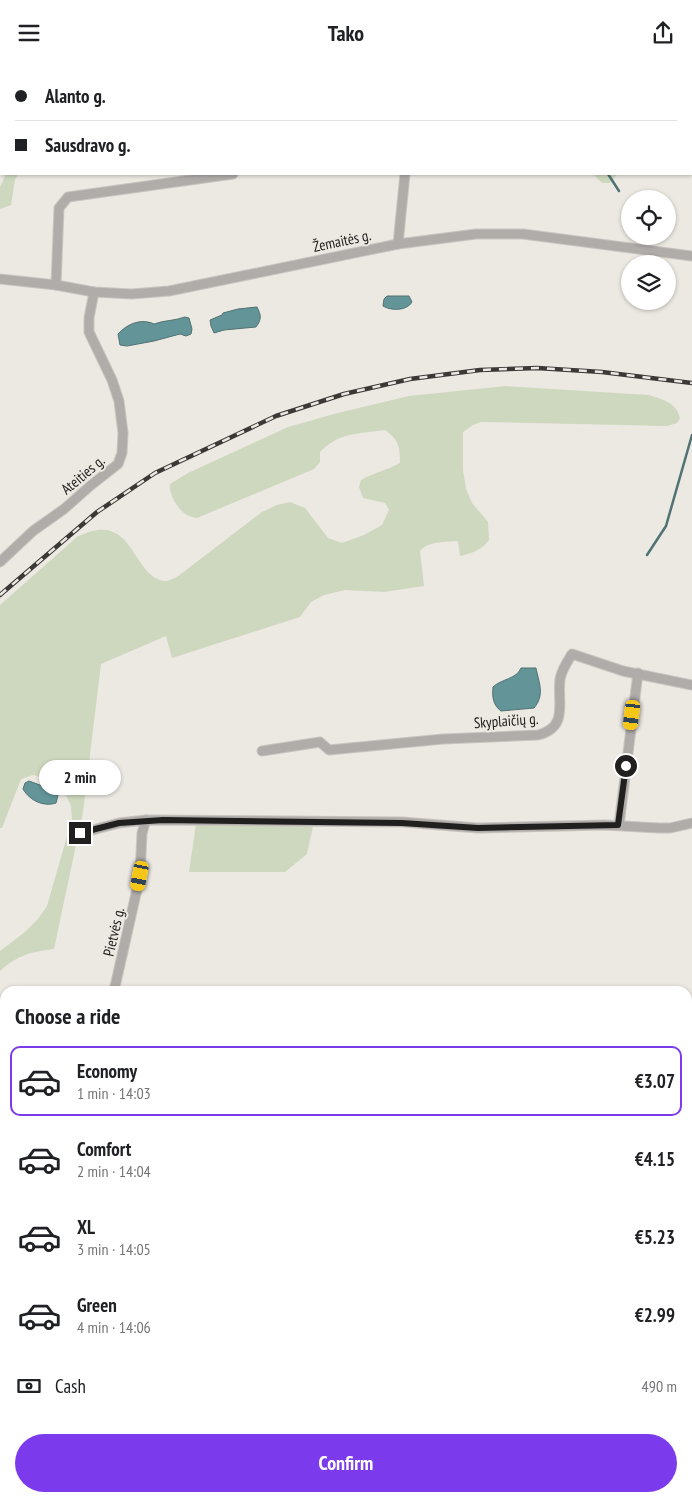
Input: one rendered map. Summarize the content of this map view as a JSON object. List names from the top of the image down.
{
  "streets": {
    "street": [
      "Žemaitės g.",
      "Ateities g.",
      "Skyplaičių g.",
      "Pietvės g."
    ]
  },
  "crossings": [
    ["Žemaitės g.", "Ateities g."]
  ],
  "page": {
    "header": "Tako",
    "banner": ["Alanto g.", "Sausdravo g."],
    "bubble": "2 min",
    "heading": "Choose a ride",
    "list": [
      {
        "name": "Economy",
        "note": "1 min · 14:03",
        "value": "€3.07"
      },
      {
        "name": "Comfort",
        "note": "2 min · 14:04",
        "value": "€4.15"
      },
      {
        "name": "XL",
        "note": "3 min · 14:05",
        "value": "€5.23"
      },
      {
        "name": "Green",
        "note": "4 min · 14:06",
        "value": "€2.99"
      }
    ],
    "pay": ["Cash", "490 m"],
    "buttons": "Confirm"
  }
}
